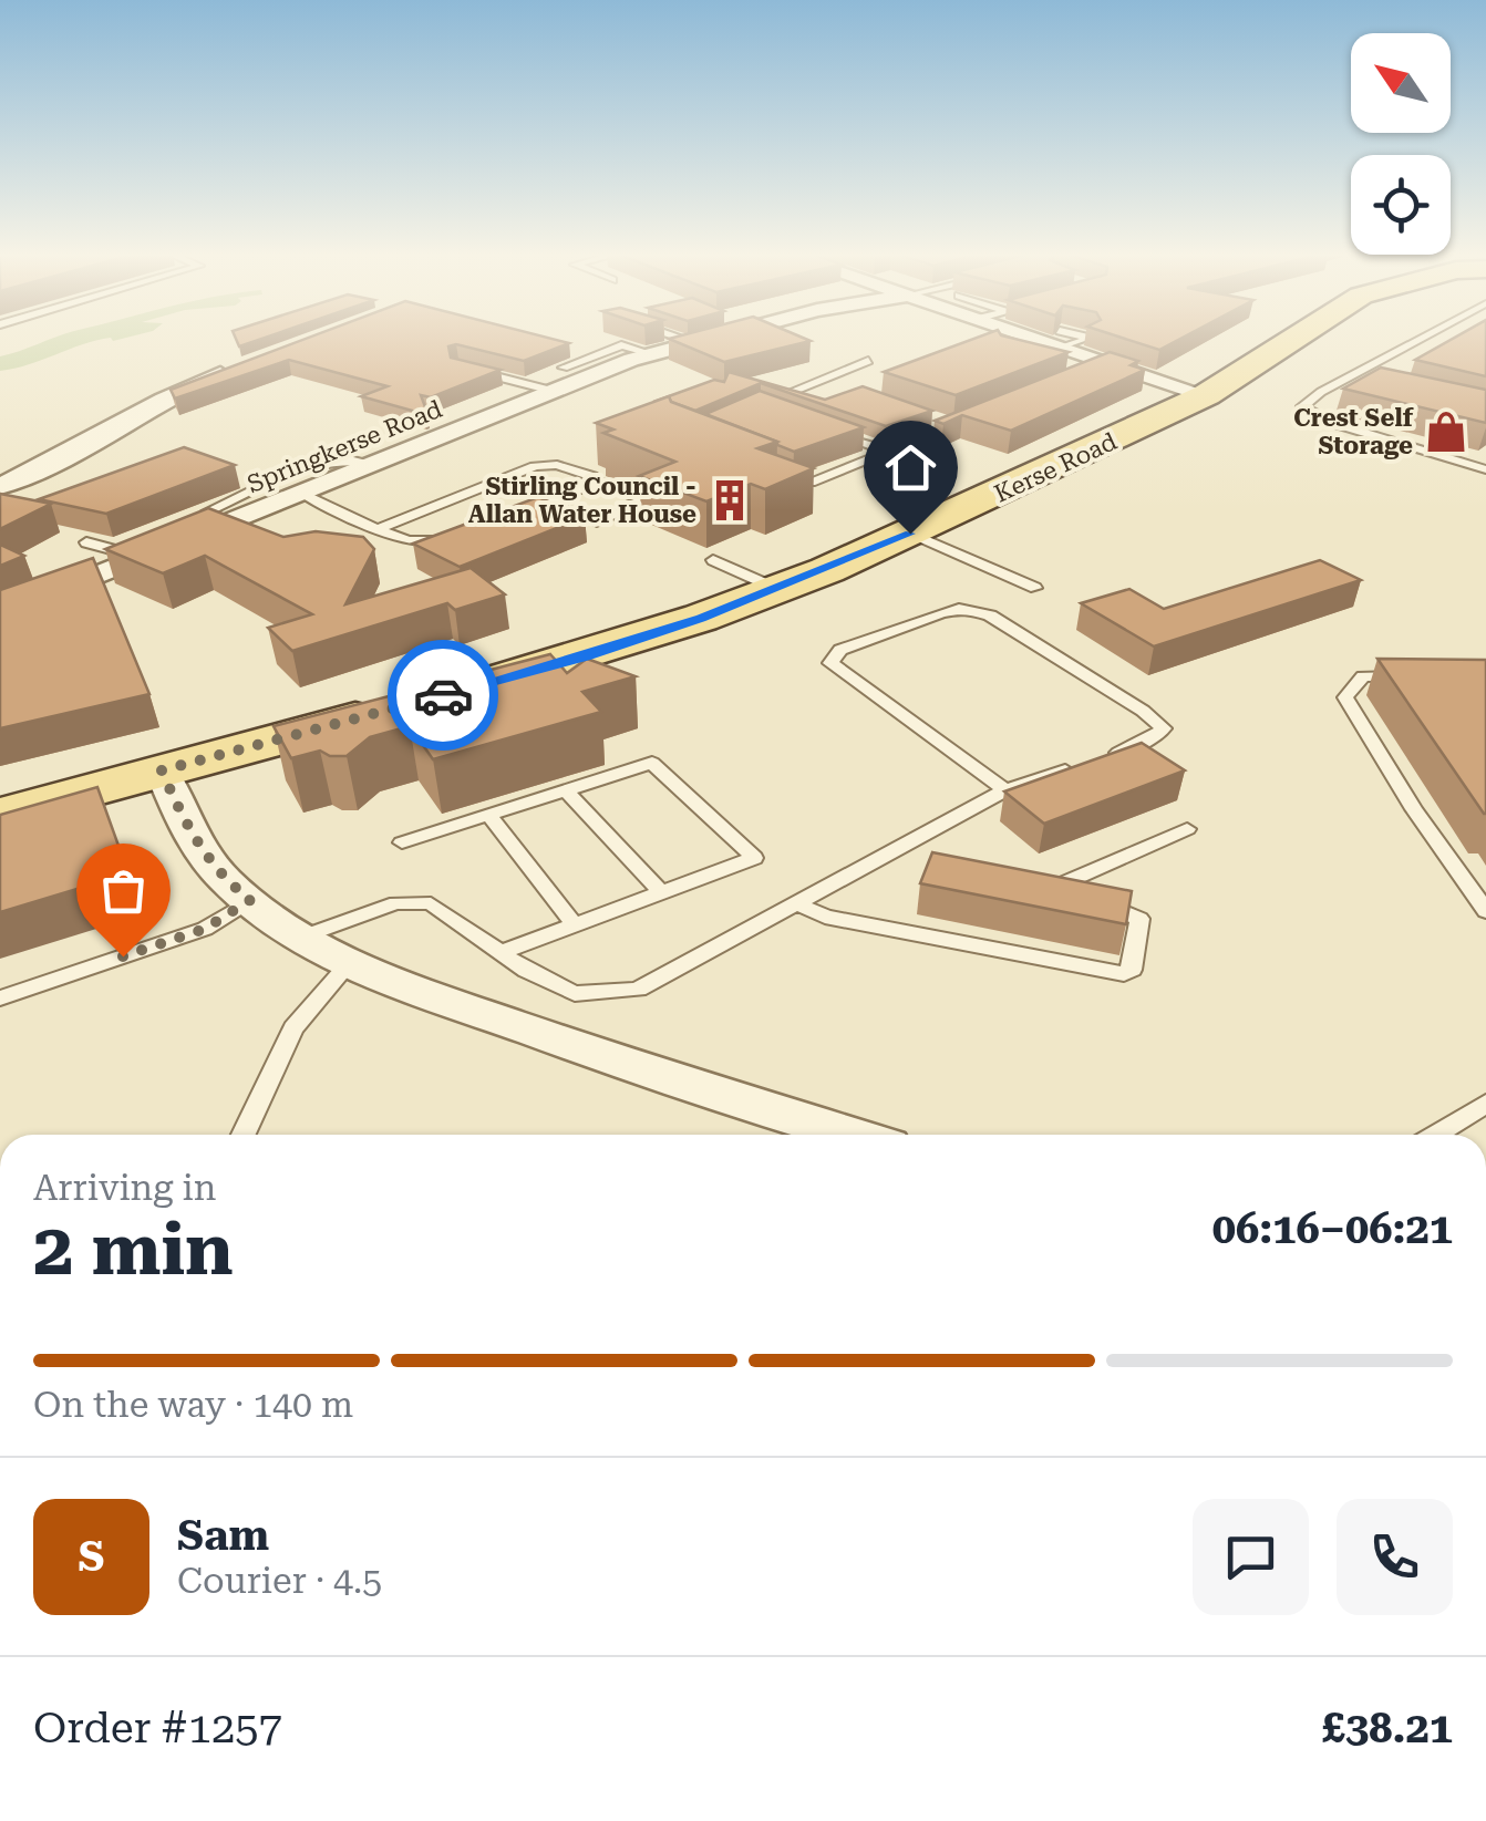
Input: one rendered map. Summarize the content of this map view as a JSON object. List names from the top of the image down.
{
  "streets": {
    "main road": ["Kerse Road"],
    "street": ["Springkerse Road"]
  },
  "places": {
    "shop": ["Crest Self Storage"],
    "building": ["Stirling Council - Allan Water House"]
  },
  "north": "top left",
  "page": {
    "heading": ["2 min", "Arriving in", "06:16–06:21"],
    "panel": [
      "Sam",
      "Courier · 4.5",
      "Order #1257",
      "£38.21"
    ],
    "bar": "On the way · 140 m",
    "round": "S"
  }
}
